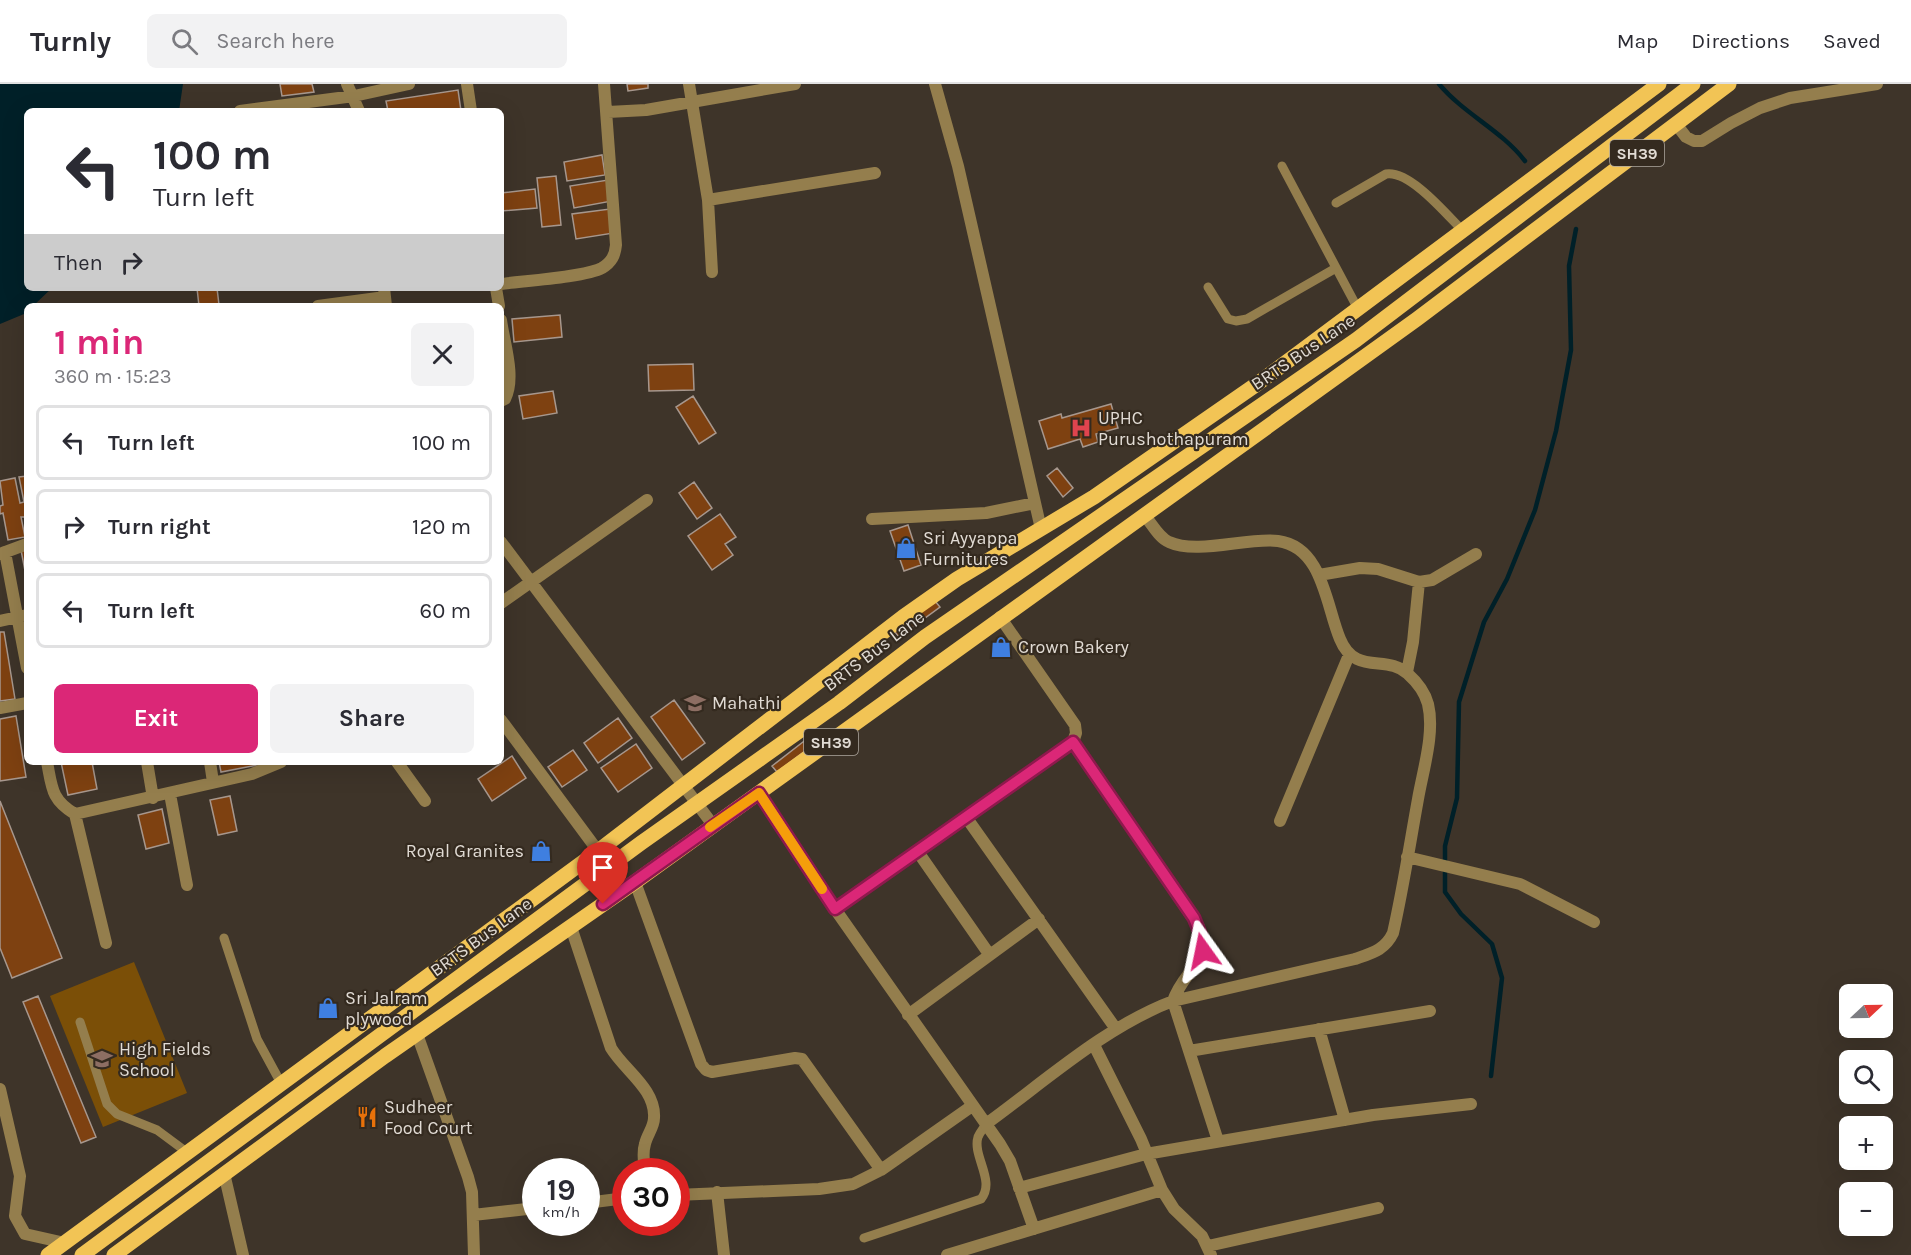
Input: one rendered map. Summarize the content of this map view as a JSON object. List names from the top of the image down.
{
  "streets": {
    "main road": ["SH39", "BRTS Bus Lane"]
  },
  "places": {
    "hospital": ["UPHC Purushothapuram"],
    "shop": [
      "Sri Ayyappa Furnitures",
      "Crown Bakery",
      "Royal Granites",
      "Sri Jalram plywood"
    ],
    "school or university": ["Mahathi", "High Fields School"],
    "restaurant": ["Sudheer Food Court"]
  },
  "north": "right",
  "page": {
    "header": "Turnly",
    "search": "Search here",
    "nav": ["Map", "Directions", "Saved"],
    "turn": ["100 m", "Turn left"],
    "then": "Then",
    "heading": ["1 min", "360 m · 15:23"],
    "list": [
      {
        "name": "Turn left",
        "value": "100 m"
      },
      {
        "name": "Turn right",
        "value": "120 m"
      },
      {
        "name": "Turn left",
        "value": "60 m"
      }
    ],
    "buttons": ["Exit", "Share"],
    "map_buttons": ["+", "−"],
    "speed": "19 km/h",
    "limit": "30"
  }
}
